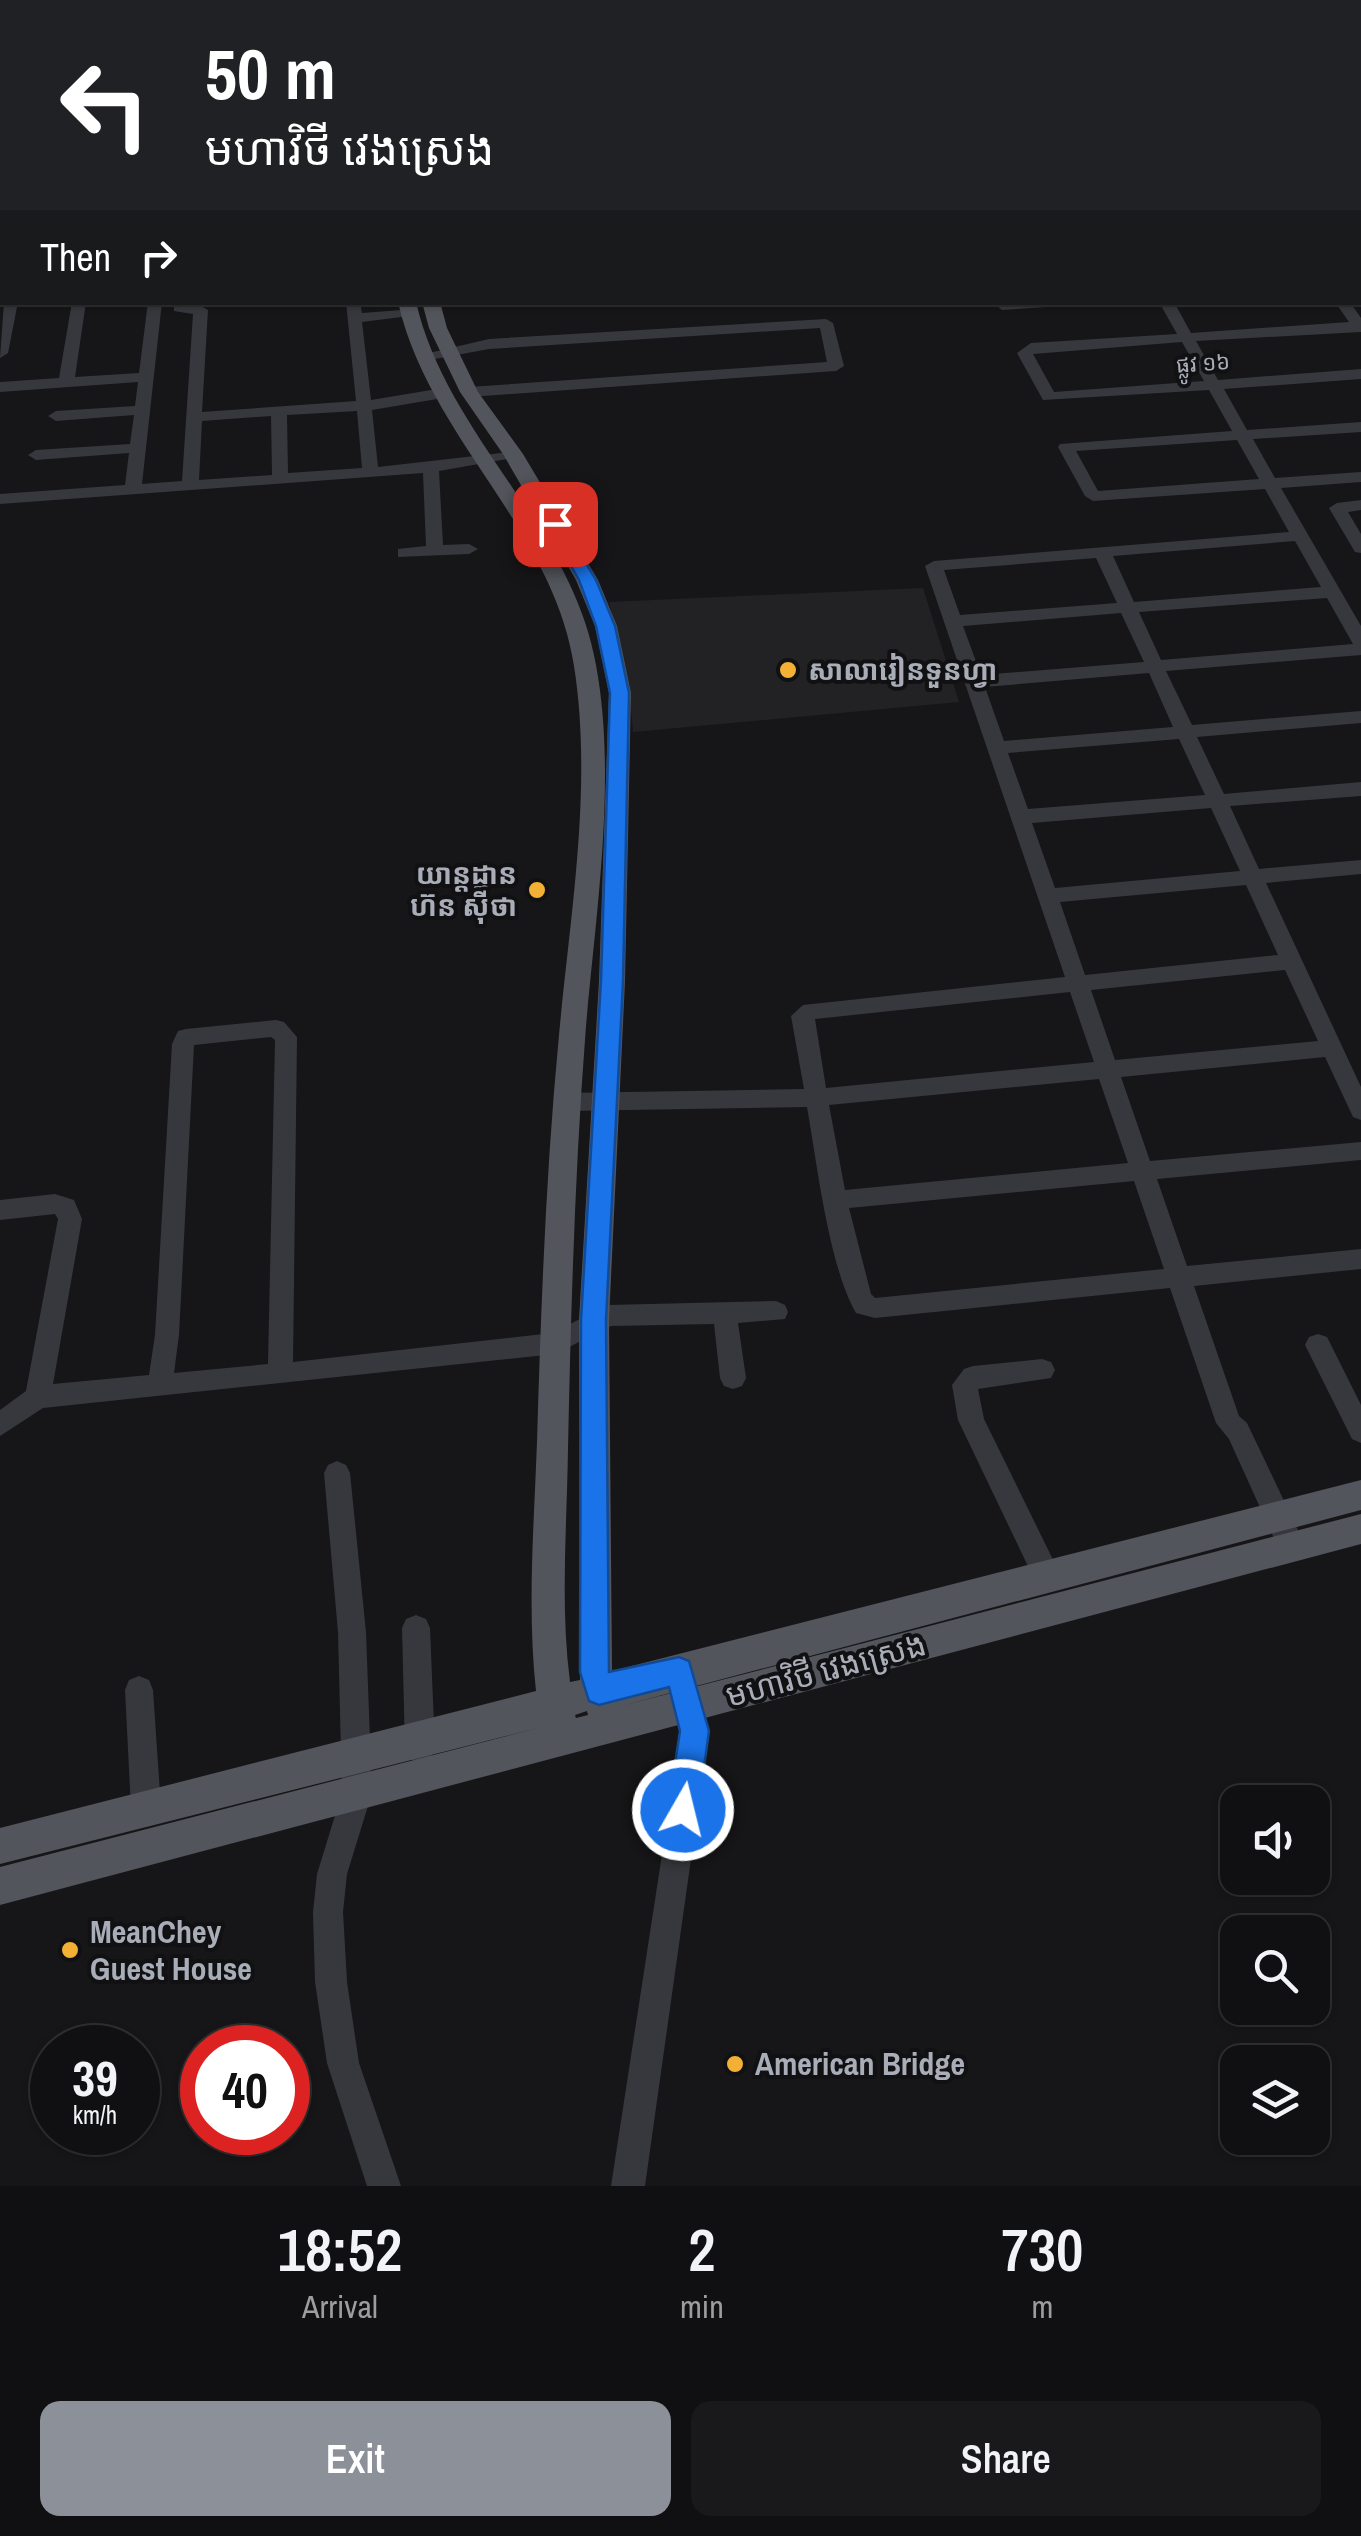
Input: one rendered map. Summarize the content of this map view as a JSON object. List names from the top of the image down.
{
  "streets": {
    "main road": ["មហាវិថី វេងស្រេង"],
    "street": ["ផ្លូវ ១៦"]
  },
  "places": [
    "សាលារៀនទួនហ្វា",
    "យាន្ដដ្ឋាន ហ៊ន ស៊ីថា",
    "MeanChey Guest House",
    "American Bridge"
  ],
  "page": {
    "turn": ["50 m", "មហាវិថី វេងស្រេង"],
    "then": "Then",
    "speed": "39 km/h",
    "limit": "40",
    "eta": [
      "18:52",
      "Arrival",
      "2",
      "min",
      "730",
      "m"
    ],
    "buttons": ["Exit", "Share"]
  }
}
